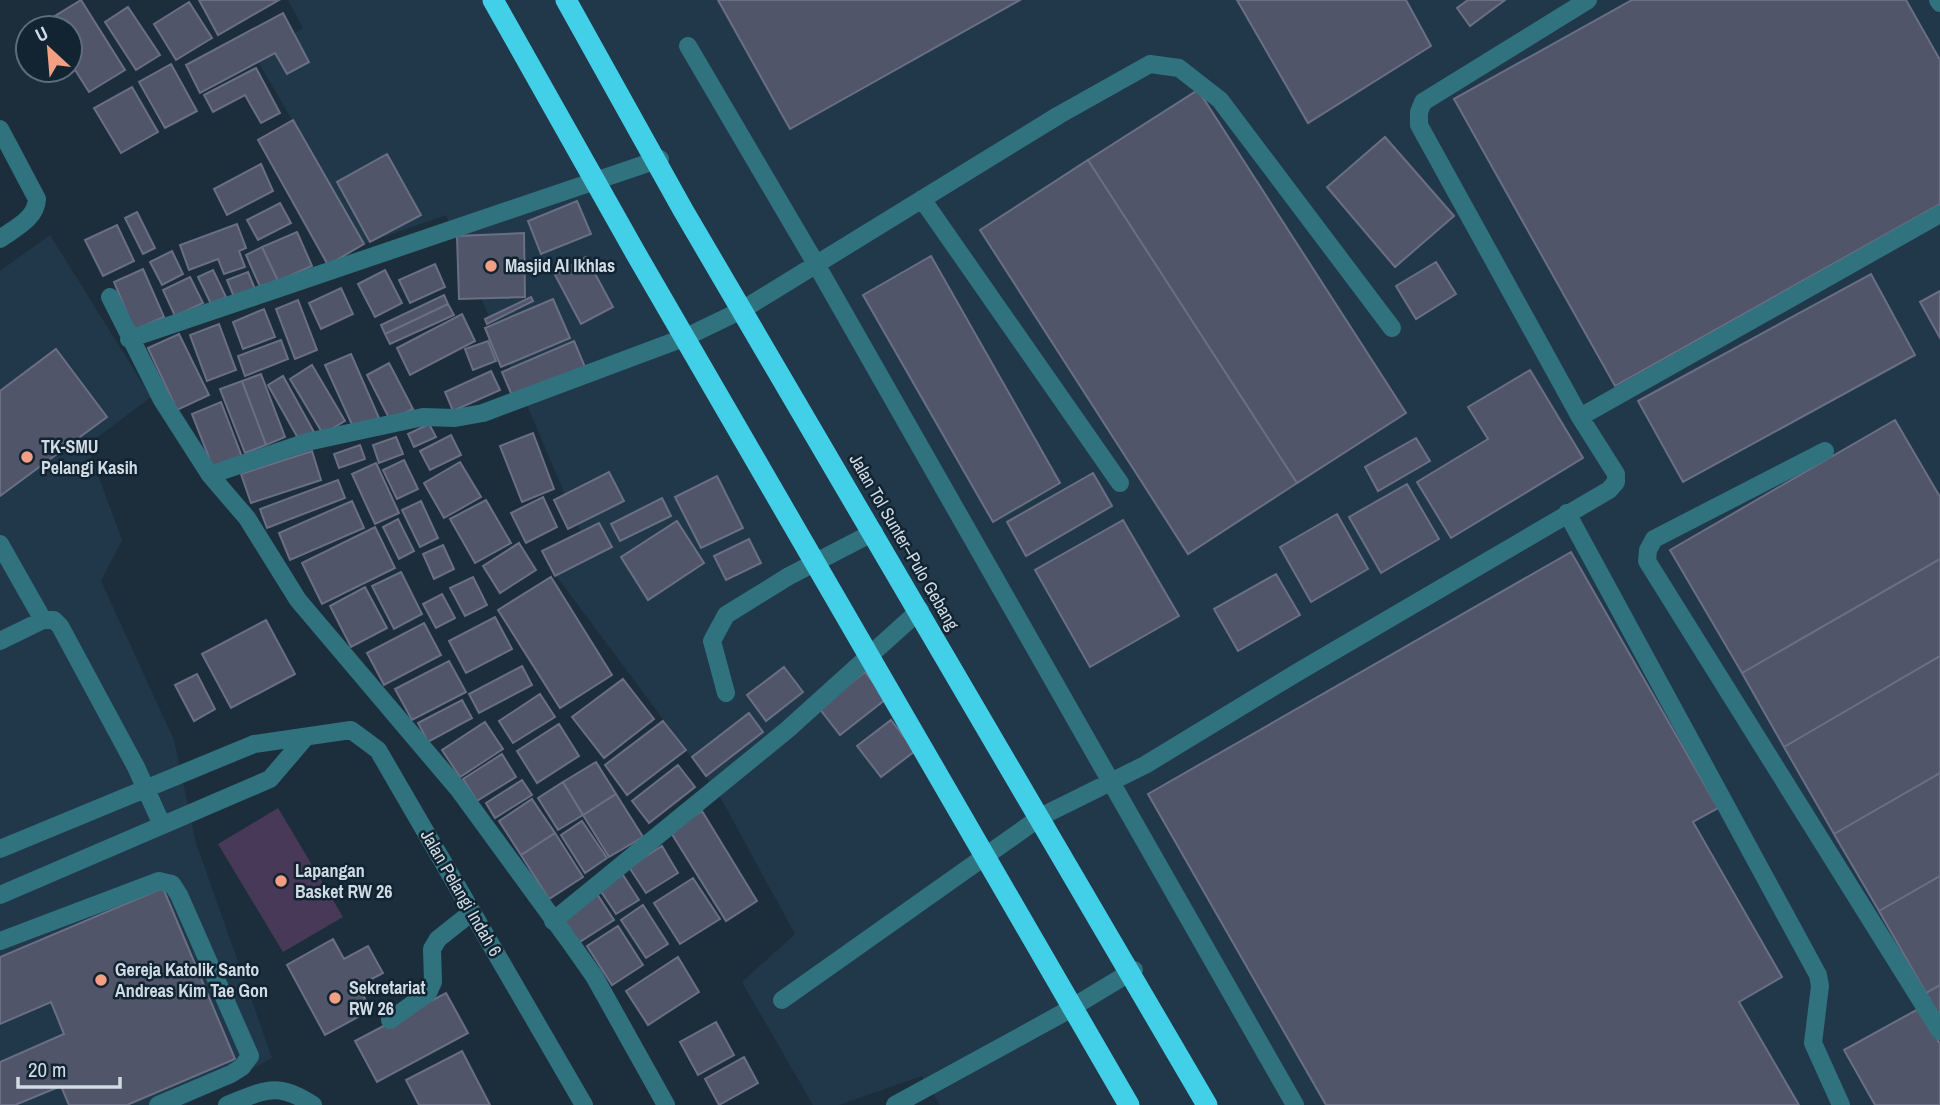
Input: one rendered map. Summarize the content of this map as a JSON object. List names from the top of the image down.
{
  "streets": {
    "highway": ["Jalan Tol Sunter–Pulo Gebang"],
    "street": ["Jalan Pelangi Indah 6"]
  },
  "places": [
    "Masjid Al Ikhlas",
    "TK-SMU Pelangi Kasih",
    "Lapangan Basket RW 26",
    "Gereja Katolik Santo Andreas Kim Tae Gon",
    "Sekretariat RW 26"
  ],
  "scale_bar": "20 m",
  "north": "top left"
}
